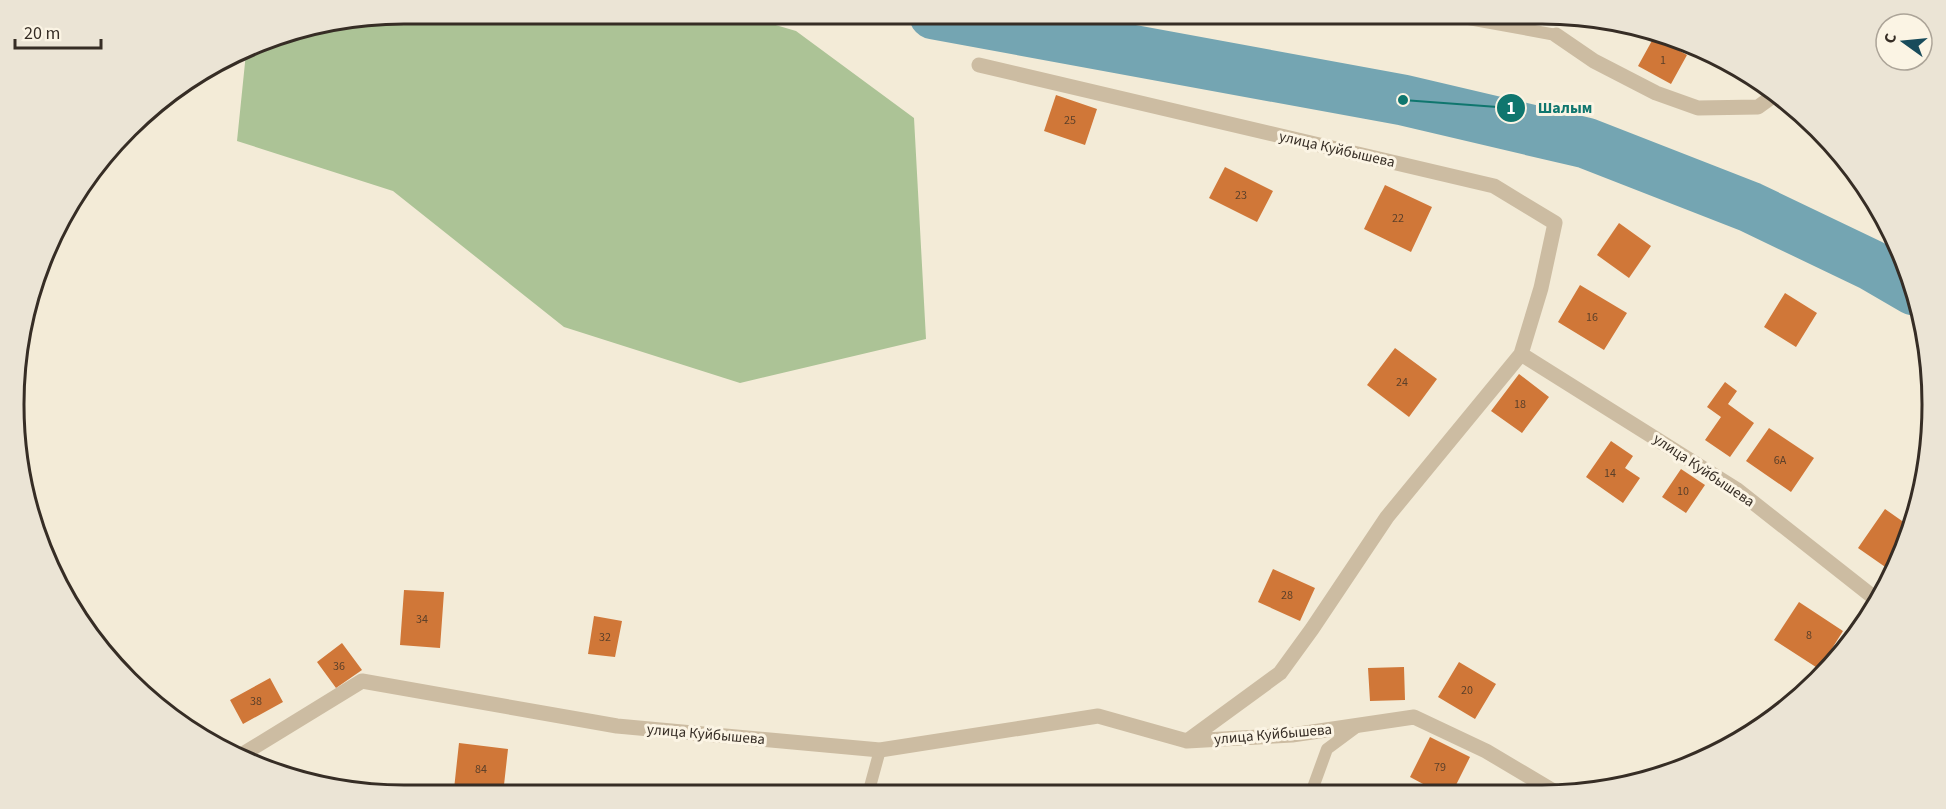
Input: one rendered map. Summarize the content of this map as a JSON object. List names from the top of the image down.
{
  "streets": {
    "street": ["улица Куйбышева"]
  },
  "places": ["Шалым"],
  "house_numbers": [
    "1",
    "25",
    "23",
    "22",
    "16",
    "24",
    "18",
    "6А",
    "14",
    "10",
    "28",
    "34",
    "8",
    "32",
    "36",
    "20",
    "38",
    "79",
    "84"
  ],
  "scale_bar": "20 m",
  "north": "left"
}
